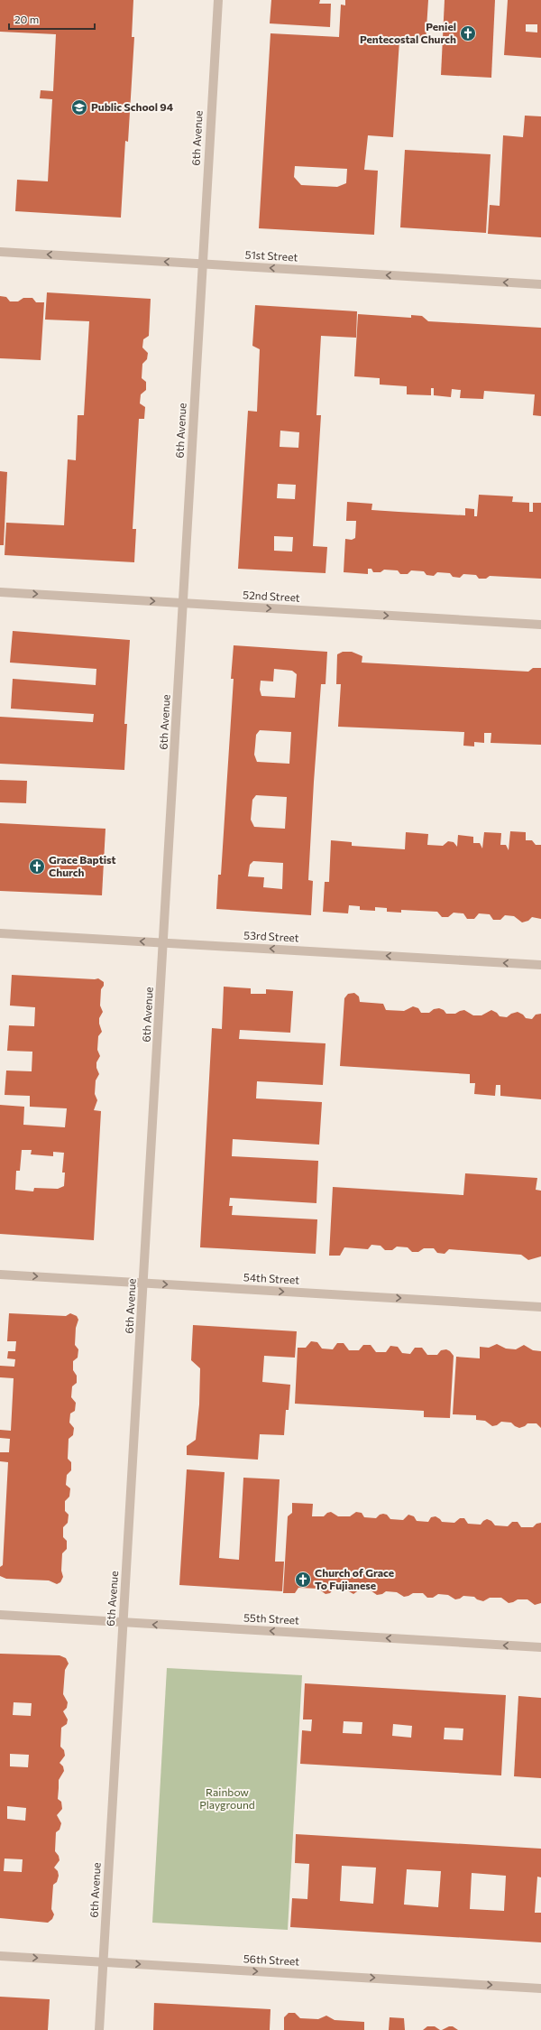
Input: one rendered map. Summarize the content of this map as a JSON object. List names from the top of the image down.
{
  "streets": {
    "street": [
      "6th Avenue",
      "51st Street",
      "52nd Street",
      "53rd Street",
      "54th Street",
      "55th Street",
      "56th Street"
    ]
  },
  "crossings": [
    ["6th Avenue", "51st Street"],
    ["6th Avenue", "52nd Street"],
    ["6th Avenue", "53rd Street"],
    ["6th Avenue", "54th Street"],
    ["6th Avenue", "55th Street"],
    ["6th Avenue", "56th Street"]
  ],
  "one_way": [
    "51st Street",
    "52nd Street",
    "53rd Street",
    "54th Street",
    "55th Street",
    "56th Street"
  ],
  "parks": ["Rainbow Playground"],
  "places": {
    "church": ["Peniel Pentecostal Church", "Grace Baptist Church", "Church of Grace To Fujianese"],
    "school or university": ["Public School 94"]
  },
  "scale_bar": "20 m"
}
